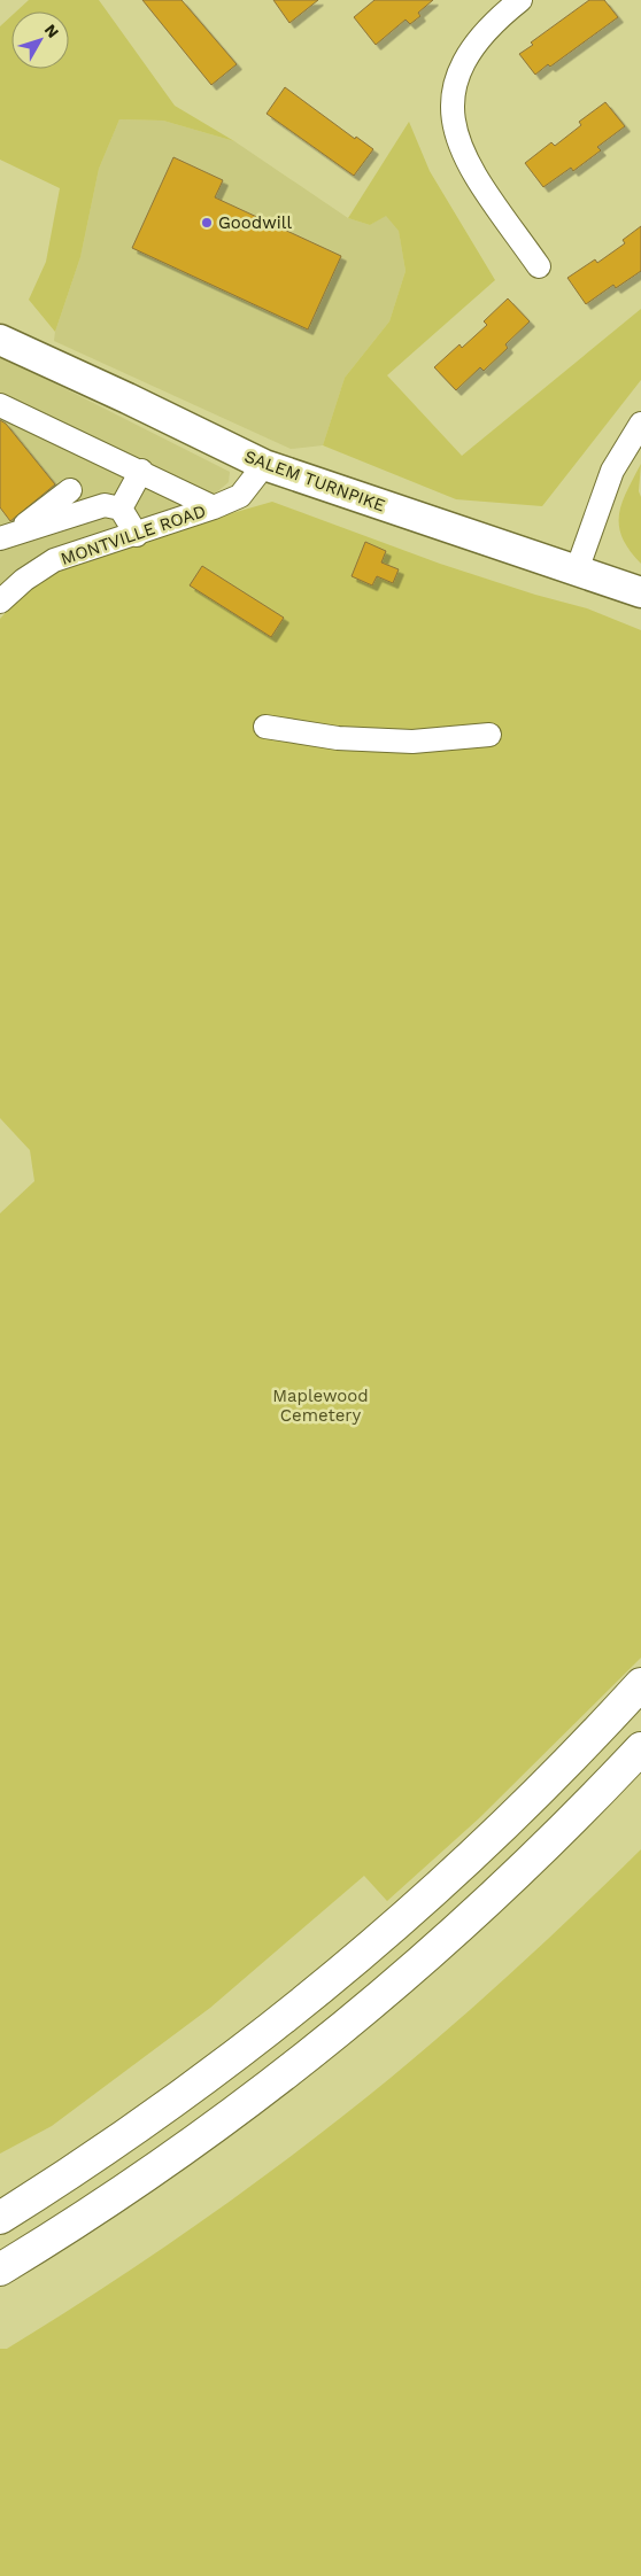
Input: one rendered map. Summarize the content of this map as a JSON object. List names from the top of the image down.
{
  "streets": {
    "main road": ["SALEM TURNPIKE"],
    "street": ["MONTVILLE ROAD"]
  },
  "crossings": [
    ["SALEM TURNPIKE", "MONTVILLE ROAD"]
  ],
  "parks": ["Maplewood Cemetery"],
  "places": ["Goodwill"],
  "north": "top right"
}
